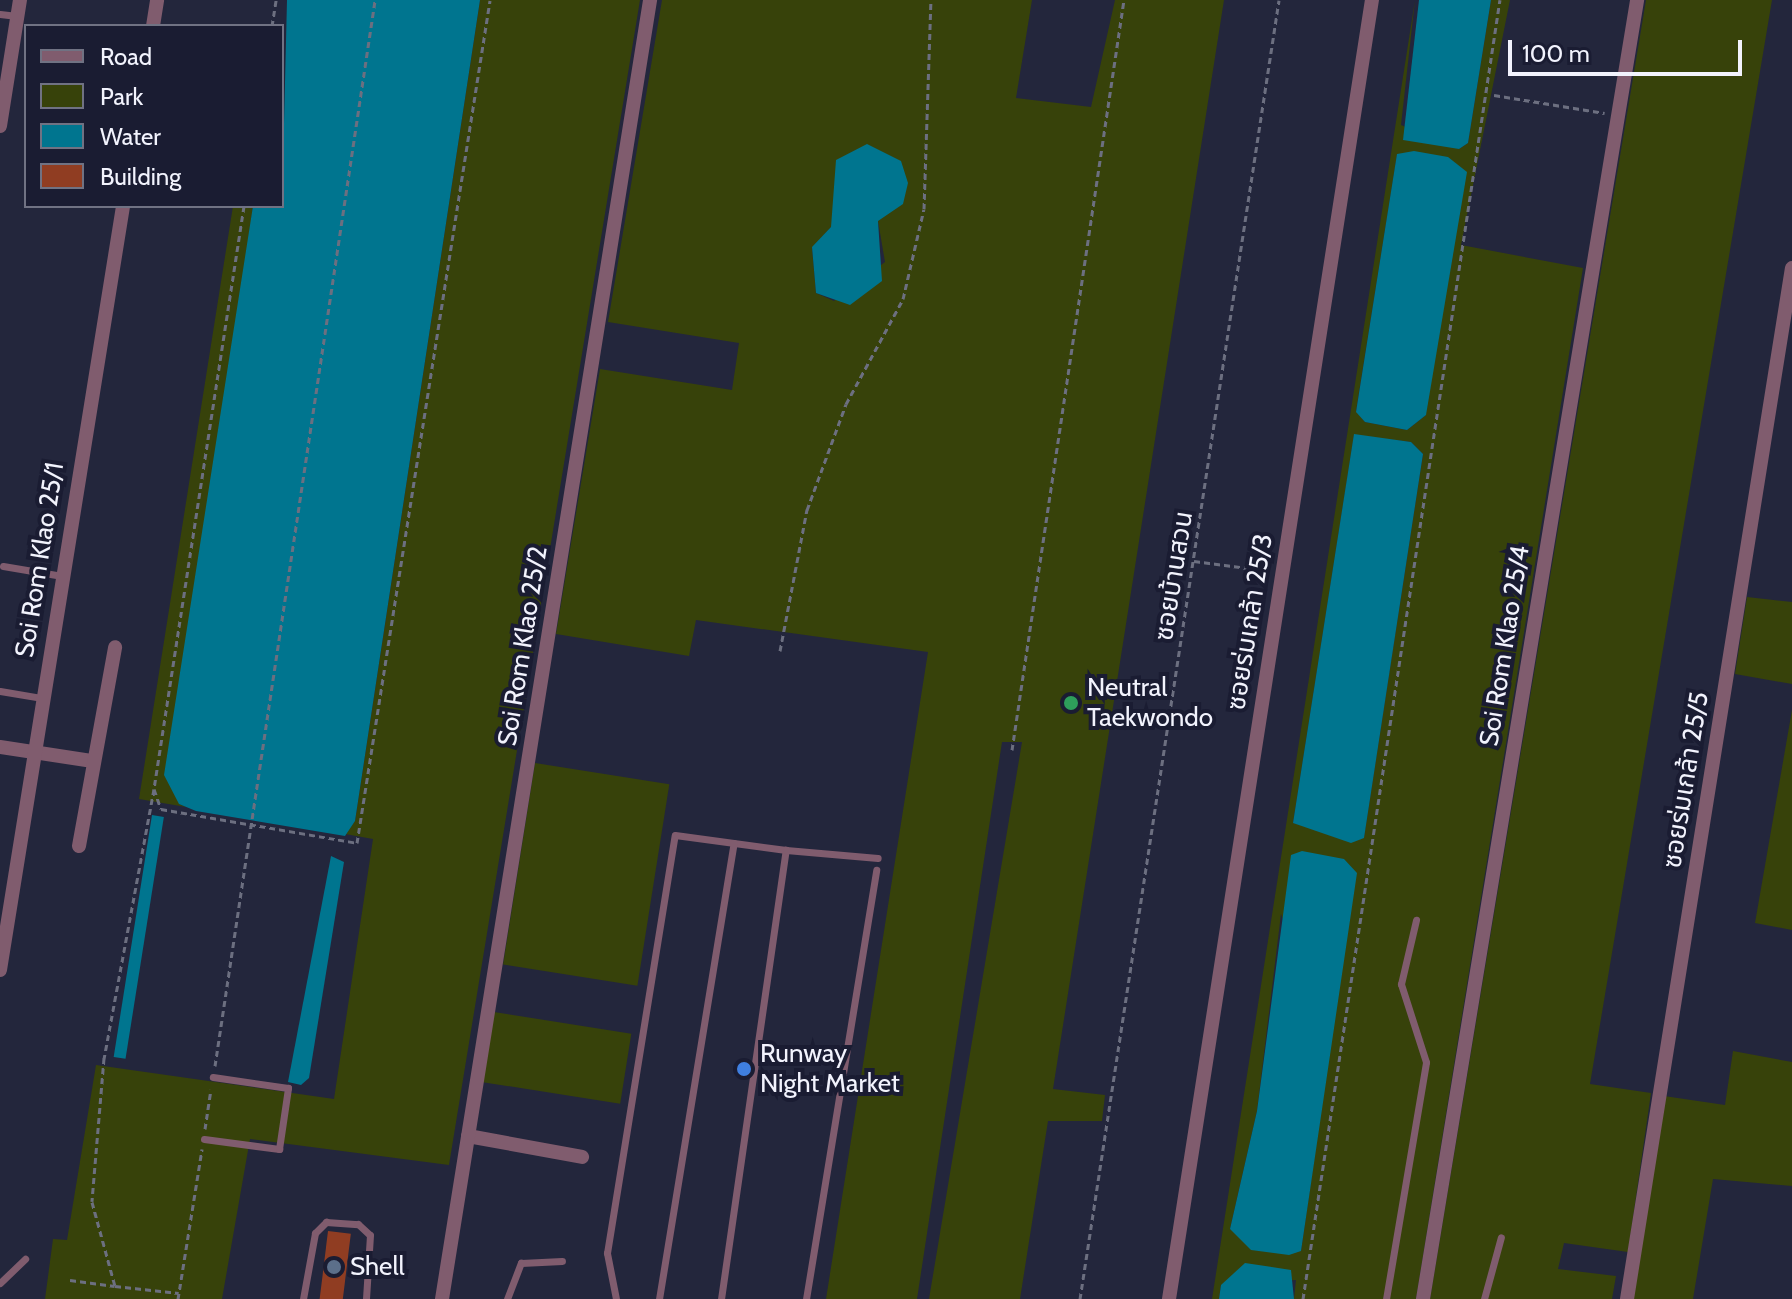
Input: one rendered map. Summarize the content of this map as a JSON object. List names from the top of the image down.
{
  "streets": {
    "street": [
      "Soi Rom Klao 25/1",
      "ซอยร่มเกล้า 25/3",
      "Soi Rom Klao 25/2",
      "Soi Rom Klao 25/4",
      "ซอยร่มเกล้า 25/5"
    ],
    "path": ["ซอยบ้านสวน"]
  },
  "places": ["Neutral Taekwondo", "Runway Night Market", "Shell"],
  "legend": [
    "Road",
    "Park",
    "Water",
    "Building"
  ],
  "scale_bar": "100 m"
}
